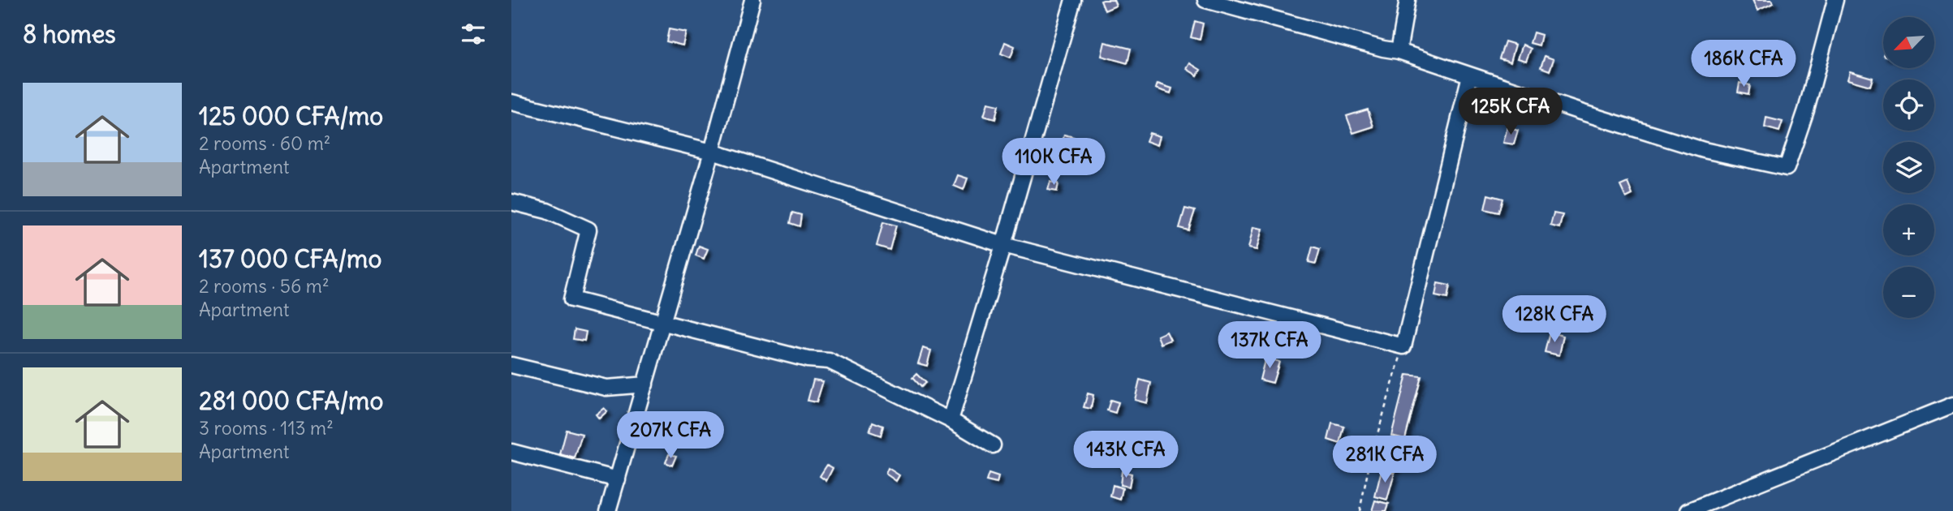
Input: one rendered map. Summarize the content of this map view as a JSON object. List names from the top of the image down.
{
  "north": "bottom left",
  "page": {
    "heading": "8 homes",
    "map_buttons": ["+", "−"],
    "price": [
      "186K CFA",
      "125K CFA",
      "110K CFA",
      "128K CFA",
      "137K CFA",
      "207K CFA",
      "143K CFA",
      "281K CFA"
    ],
    "list": [
      {
        "name": "125 000 CFA/mo",
        "note": "2 rooms · 60 m² · Apartment"
      },
      {
        "name": "137 000 CFA/mo",
        "note": "2 rooms · 56 m² · Apartment"
      },
      {
        "name": "281 000 CFA/mo",
        "note": "3 rooms · 113 m² · Apartment"
      }
    ]
  }
}
